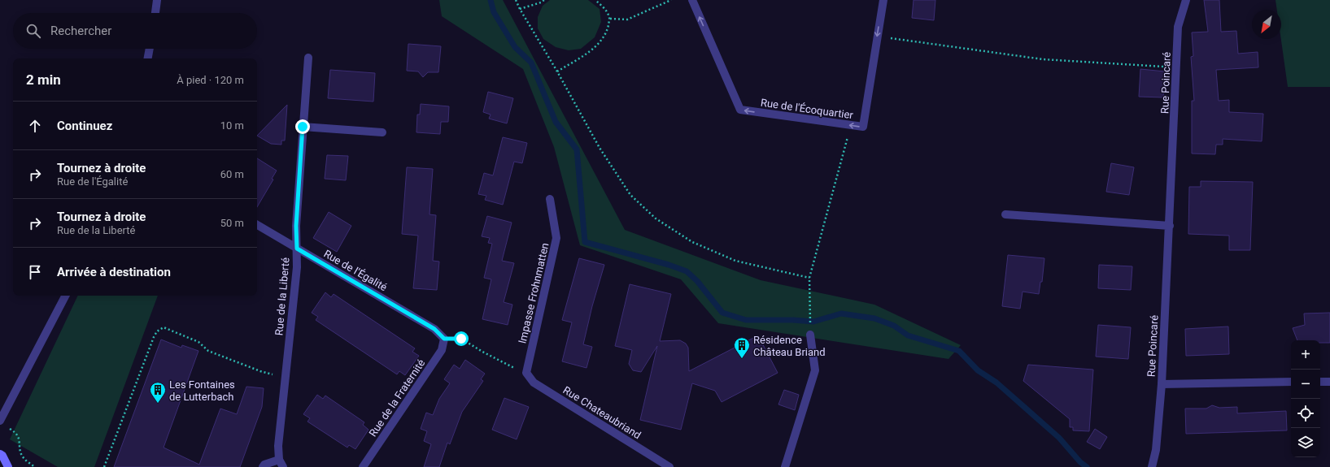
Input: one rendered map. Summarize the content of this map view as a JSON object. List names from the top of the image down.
{
  "streets": {
    "street": [
      "Rue Poincaré",
      "Rue de l'Écoquartier",
      "Rue de l'Égalité",
      "Impasse Frohnmatten",
      "Rue de la Liberté",
      "Rue de la Fraternité",
      "Rue Chateaubriand"
    ]
  },
  "crossings": [
    ["Rue de l'Égalité", "Rue de la Liberté"],
    ["Rue de l'Égalité", "Rue de la Fraternité"],
    ["Impasse Frohnmatten", "Rue Chateaubriand"]
  ],
  "places": {
    "building": ["Résidence Château Briand", "Les Fontaines de Lutterbach"]
  },
  "north": "bottom left",
  "page": {
    "search": "Rechercher",
    "heading": ["2 min", "À pied · 120 m"],
    "list": [
      ["Continuez", "10 m"],
      ["Tournez à droite", "Rue de l'Égalité", "60 m"],
      ["Tournez à droite", "Rue de la Liberté", "50 m"],
      "Arrivée à destination"
    ],
    "map_buttons": ["+", "−"]
  }
}
